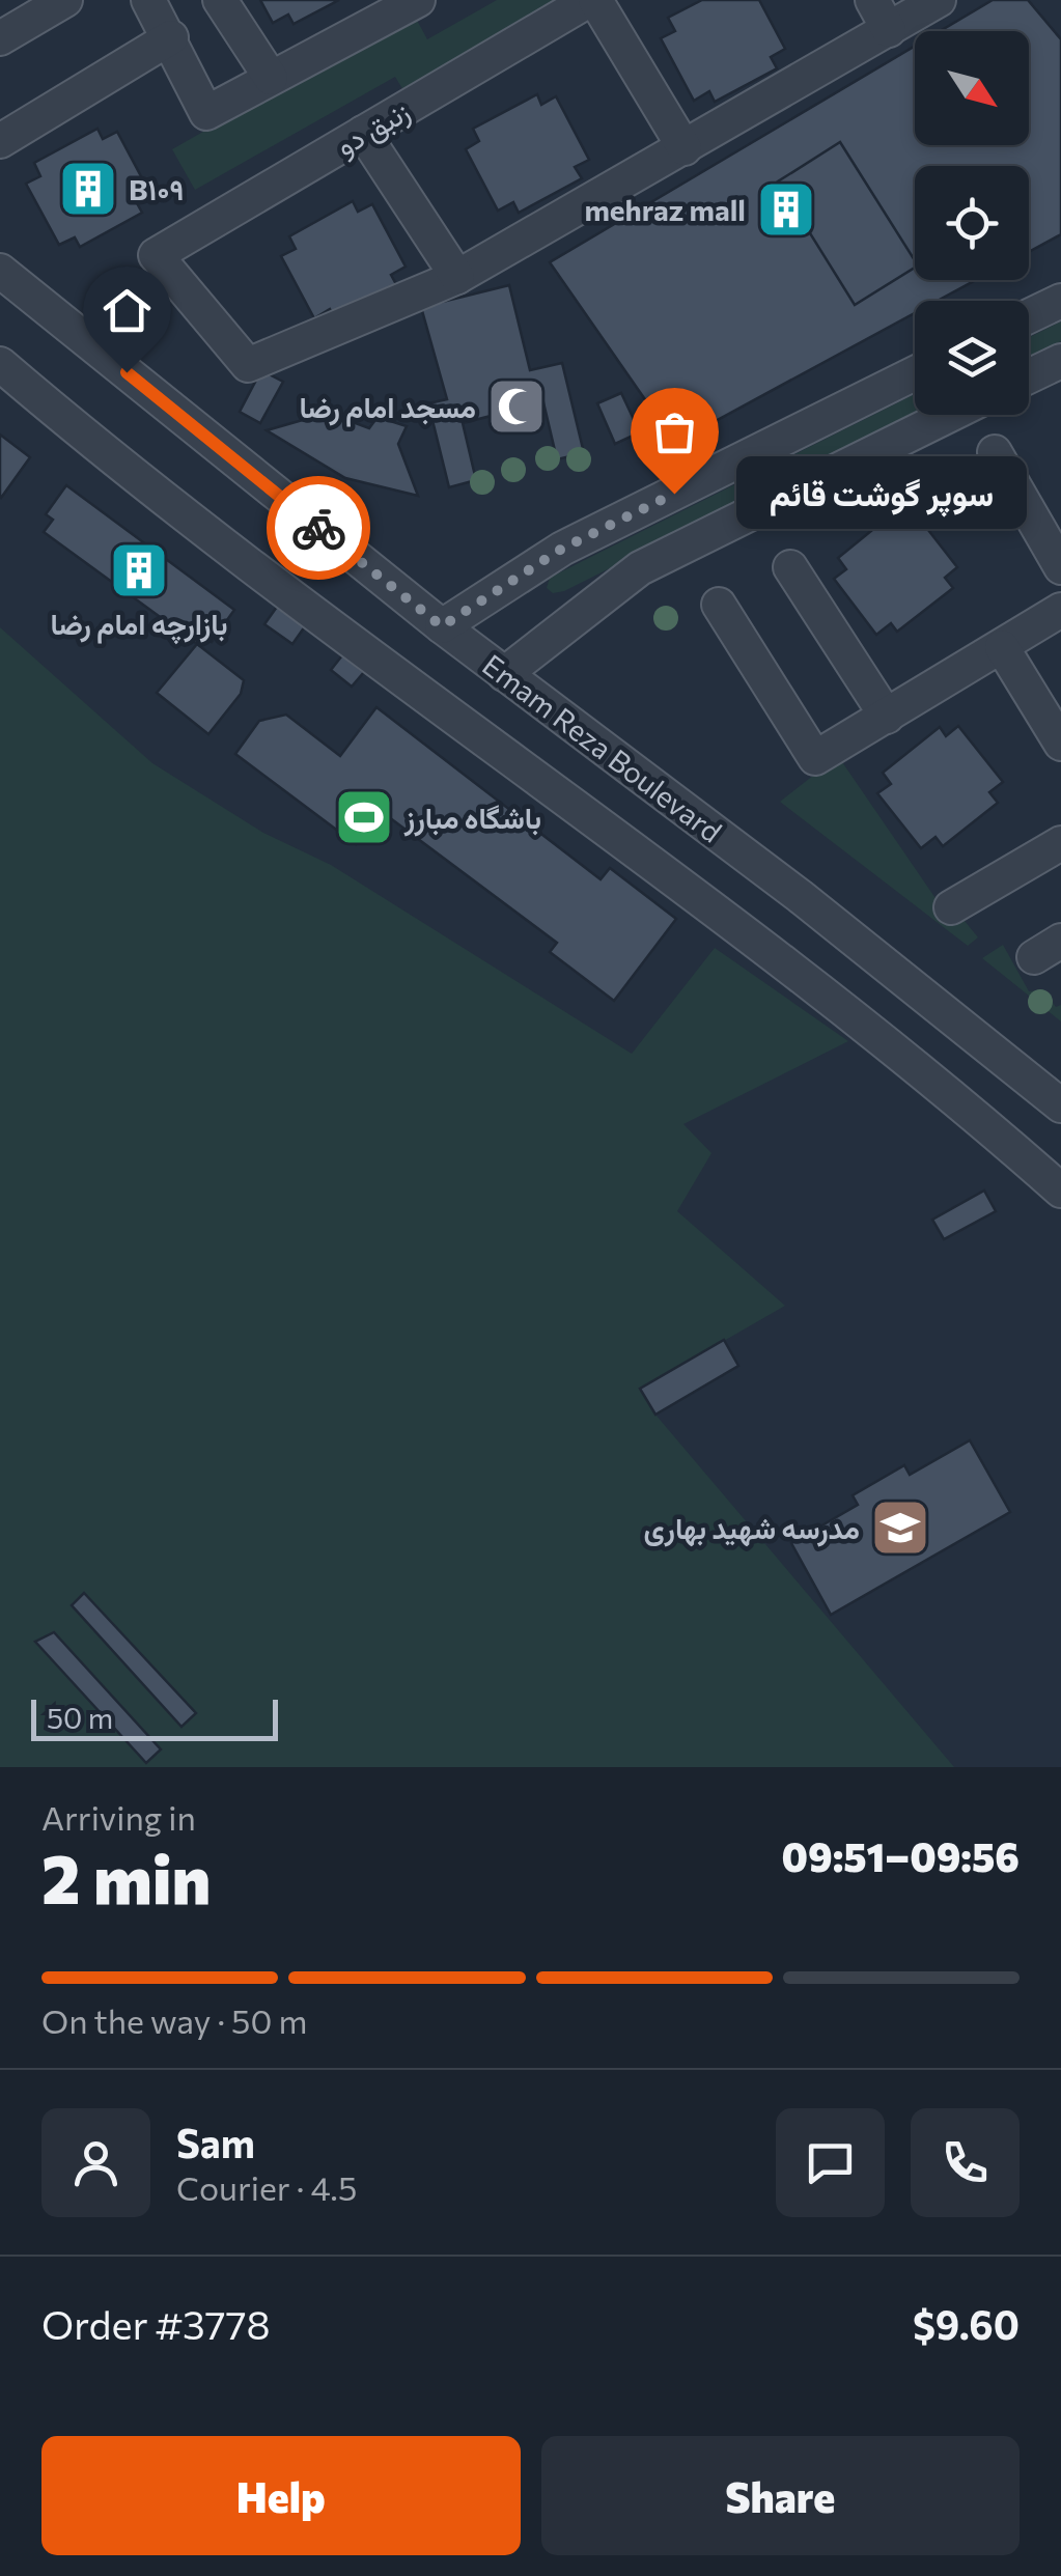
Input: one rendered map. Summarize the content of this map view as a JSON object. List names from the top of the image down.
{
  "streets": {
    "street": ["زنبق دو", "Emam Reza Boulevard"]
  },
  "places": {
    "building": ["B۱۰۹", "mehraz mall", "بازارچه امام رضا"],
    "mosque": ["مسجد امام رضا"],
    "other": ["سوپر گوشت قائم"],
    "sports": ["باشگاه مبارز"],
    "school or university": ["مدرسه شهید بهاری"]
  },
  "scale_bar": "50 m",
  "north": "bottom right",
  "page": {
    "bubble": "سوپر گوشت قائم",
    "scale": "50 m",
    "heading": ["2 min", "Arriving in", "09:51–09:56"],
    "panel": [
      "Sam",
      "Courier · 4.5",
      "Order #3778",
      "$9.60"
    ],
    "bar": "On the way · 50 m",
    "buttons": ["Help", "Share"]
  }
}
